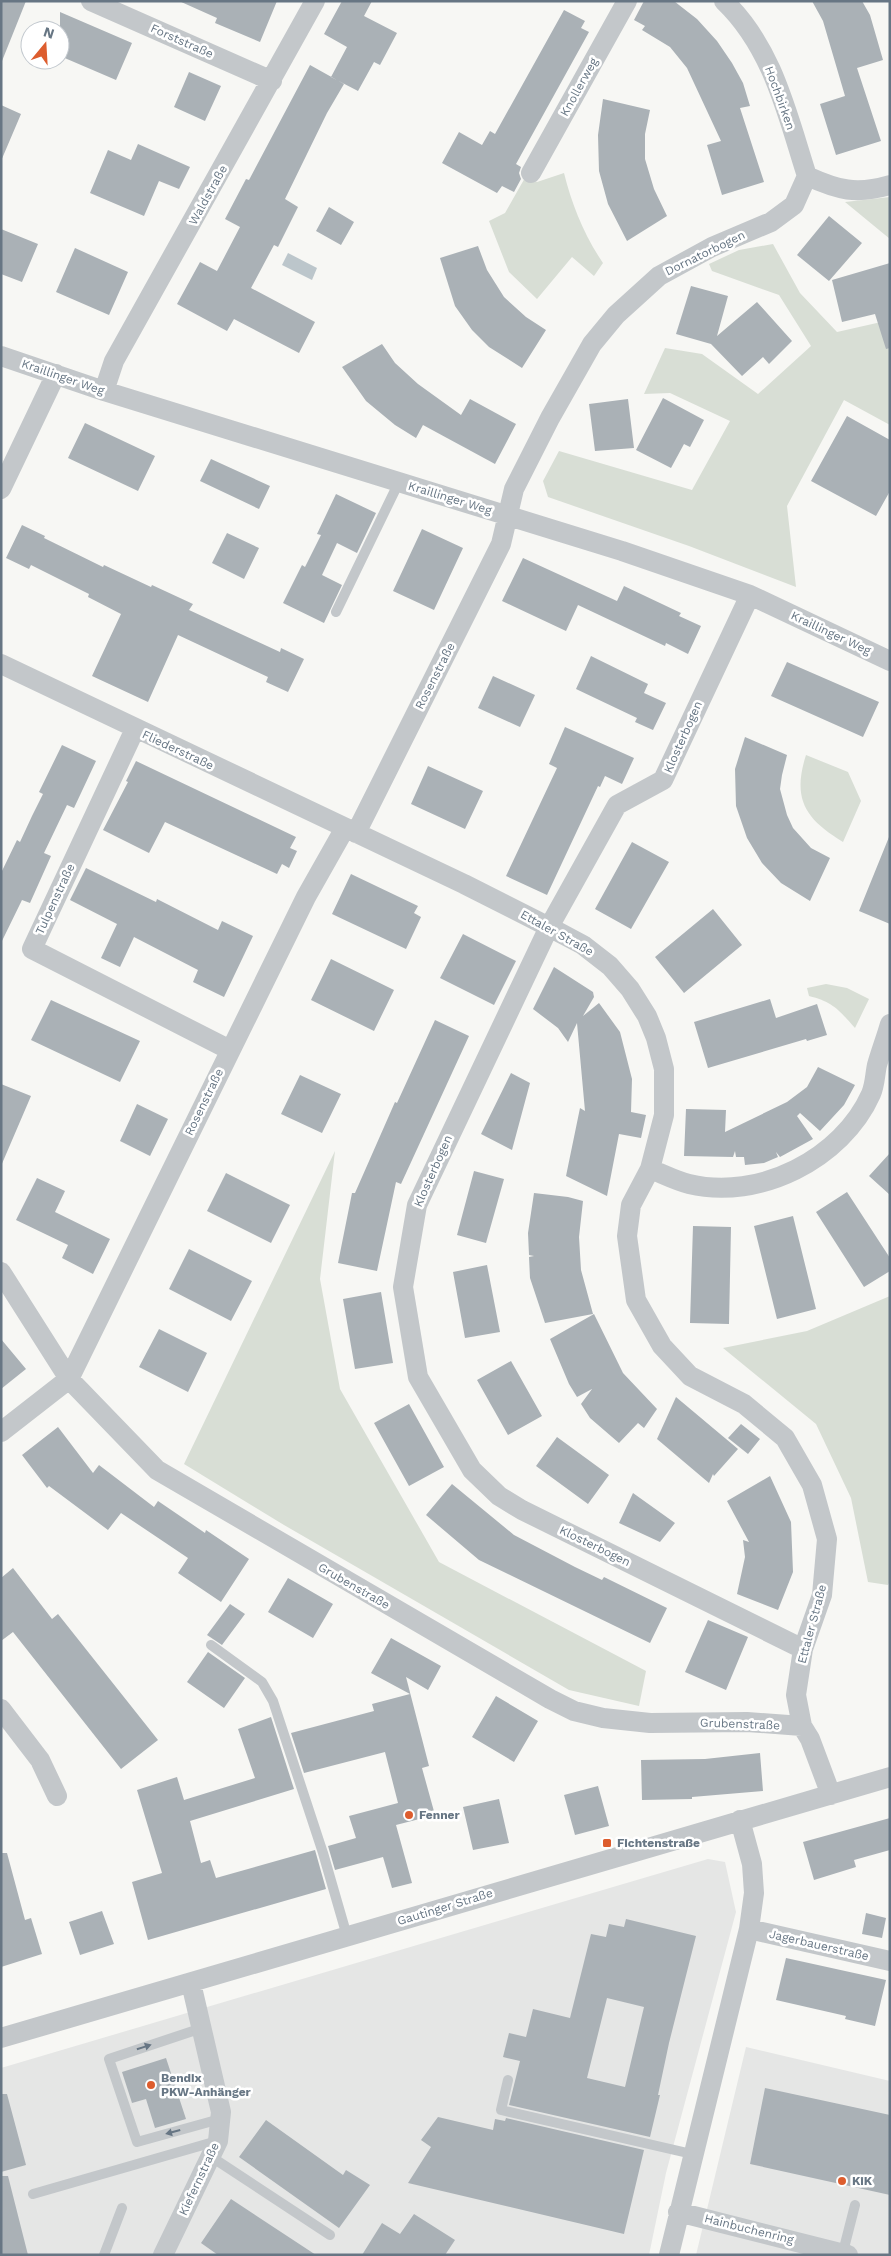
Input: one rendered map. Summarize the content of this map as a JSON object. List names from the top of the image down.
{
  "streets": {
    "street": [
      "Forststraße",
      "Knollerweg",
      "Hochbirken",
      "Waldstraße",
      "Dornatorbogen",
      "Kraillinger Weg",
      "Rosenstraße",
      "Klosterbogen",
      "Fliederstraße",
      "Tulpenstraße",
      "Ettaler Straße",
      "Grubenstraße",
      "Gautinger Straße",
      "Jagerbauerstraße",
      "Kiefernstraße",
      "Hainbuchenring"
    ]
  },
  "crossings": [
    ["Forststraße", "Waldstraße"],
    ["Hochbirken", "Dornatorbogen"],
    ["Waldstraße", "Kraillinger Weg"],
    ["Dornatorbogen", "Kraillinger Weg"],
    ["Dornatorbogen", "Rosenstraße"],
    ["Kraillinger Weg", "Rosenstraße"],
    ["Kraillinger Weg", "Klosterbogen"],
    ["Rosenstraße", "Fliederstraße"],
    ["Rosenstraße", "Tulpenstraße"],
    ["Rosenstraße", "Ettaler Straße"],
    ["Rosenstraße", "Grubenstraße"],
    ["Klosterbogen", "Ettaler Straße"],
    ["Fliederstraße", "Tulpenstraße"],
    ["Fliederstraße", "Ettaler Straße"],
    ["Ettaler Straße", "Grubenstraße"],
    ["Ettaler Straße", "Gautinger Straße"],
    ["Gautinger Straße", "Kiefernstraße"]
  ],
  "places": {
    "other": ["Fenner", "Bendix PKW-Anhänger", "KiK"],
    "transit": ["Fichtenstraße"]
  },
  "north": "top"
}
